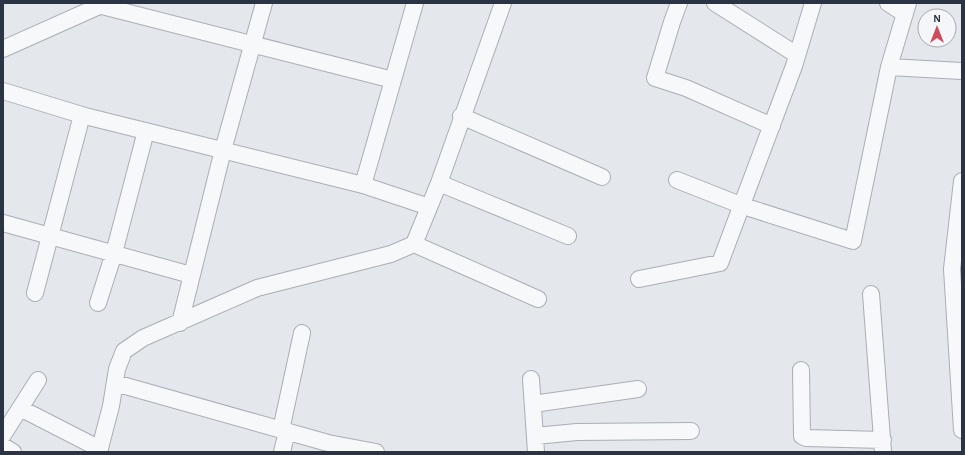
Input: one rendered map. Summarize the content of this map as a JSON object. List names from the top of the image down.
{
  "north": "top"
}
